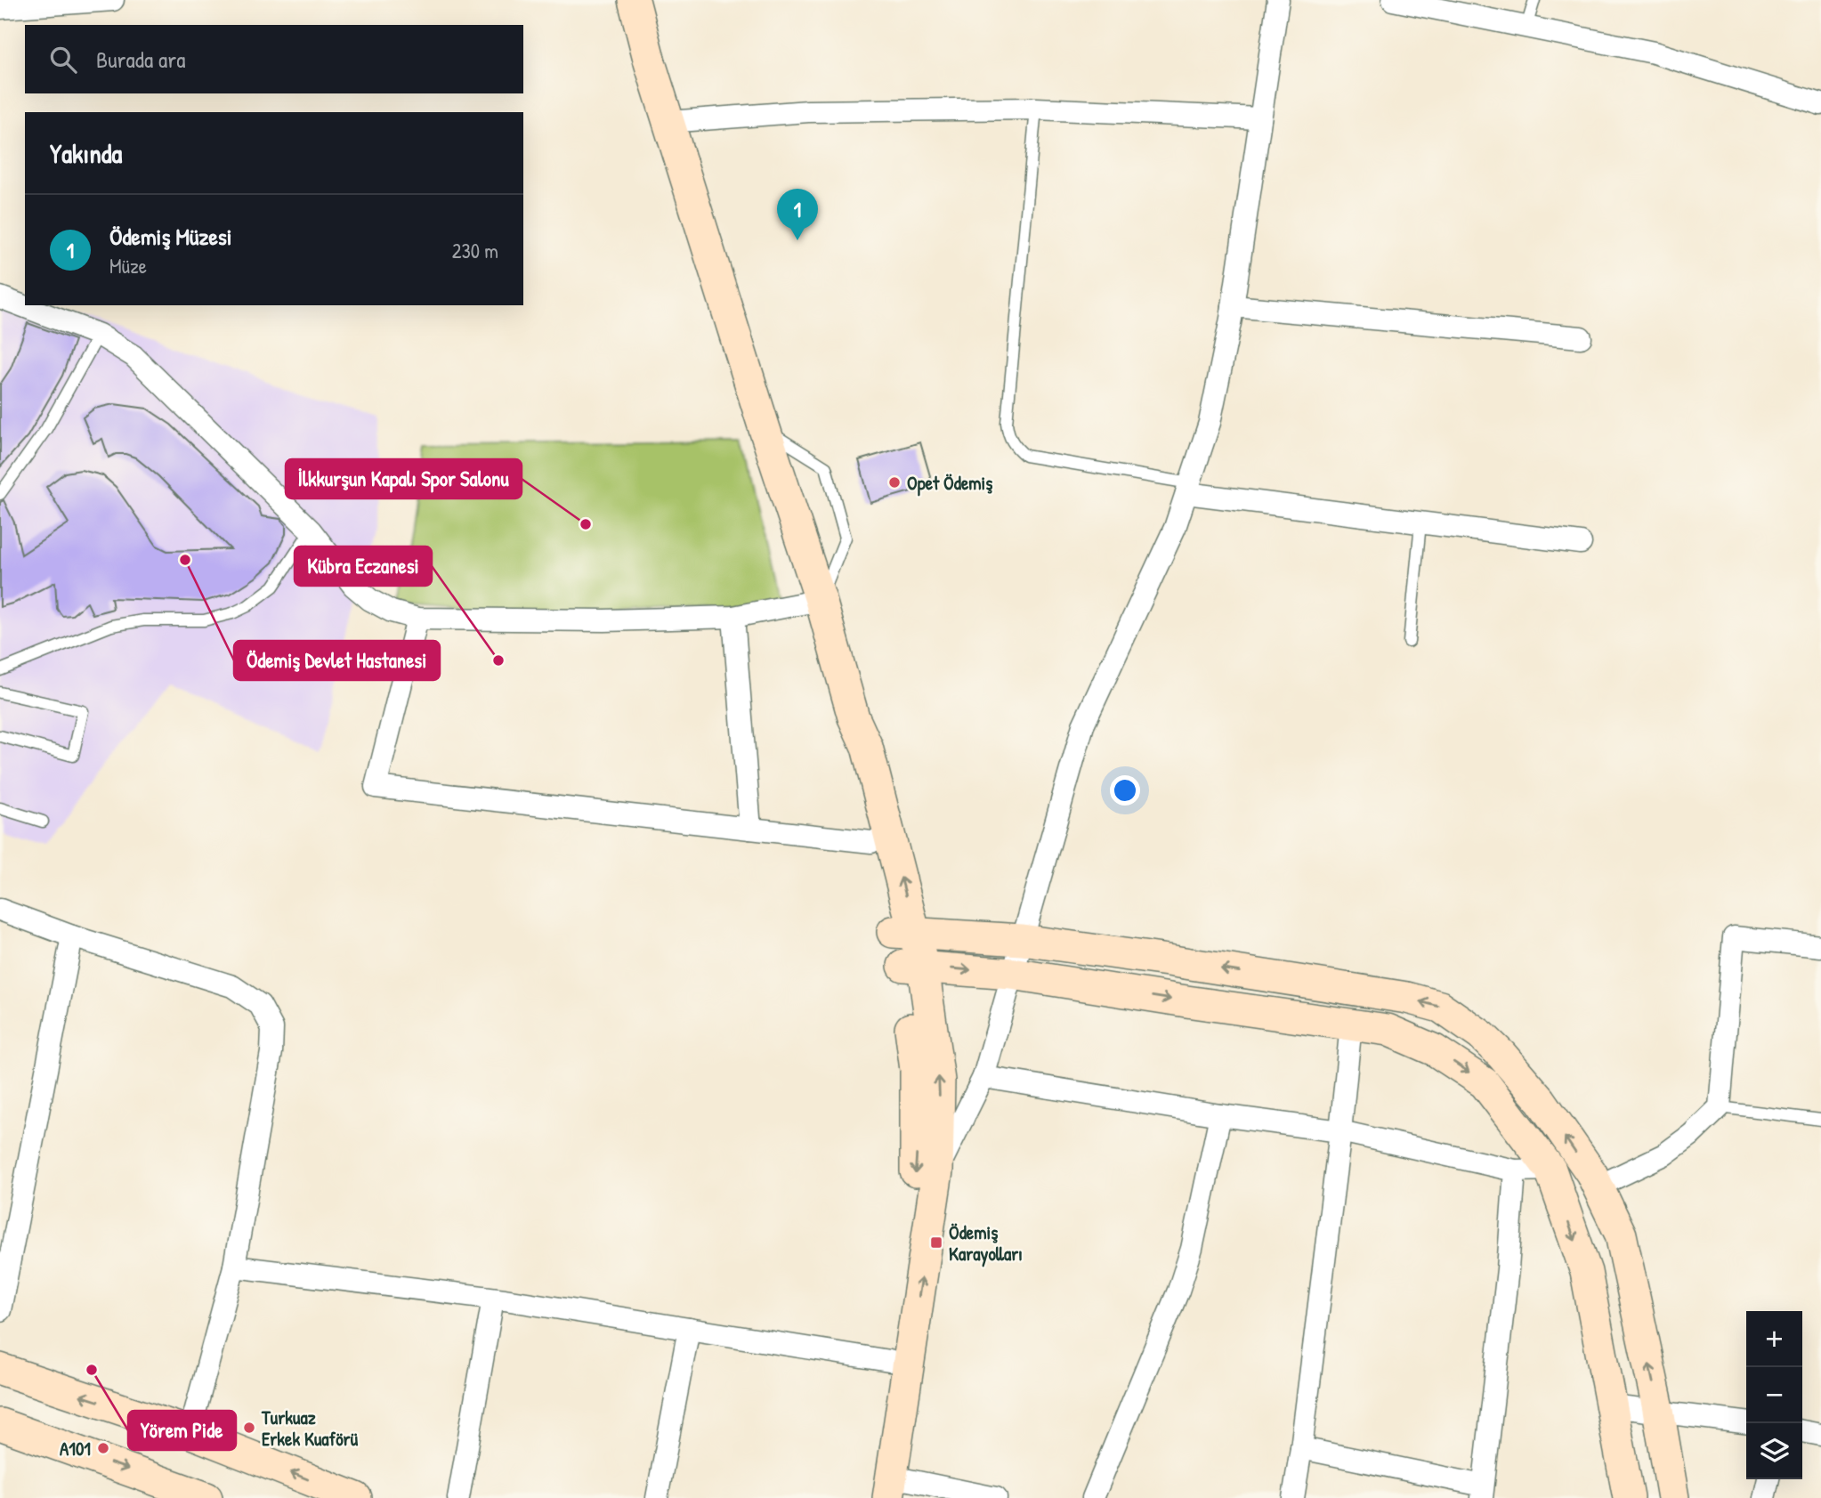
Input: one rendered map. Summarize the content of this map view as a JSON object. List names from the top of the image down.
{
  "places": {
    "other": [
      "Opet Ödemiş",
      "İlkkurşun Kapalı Spor Salonu",
      "Ödemiş Devlet Hastanesi",
      "Kübra Eczanesi",
      "Yörem Pide",
      "Turkuaz Erkek Kuaförü",
      "A101"
    ],
    "transit": ["Ödemiş Karayolları"]
  },
  "page": {
    "search": "Burada ara",
    "heading": "Yakında",
    "pins": "1",
    "list": [
      {
        "mark": "1",
        "name": "Ödemiş Müzesi",
        "note": "Müze",
        "value": "230 m"
      }
    ],
    "map_buttons": ["+", "−"]
  }
}
